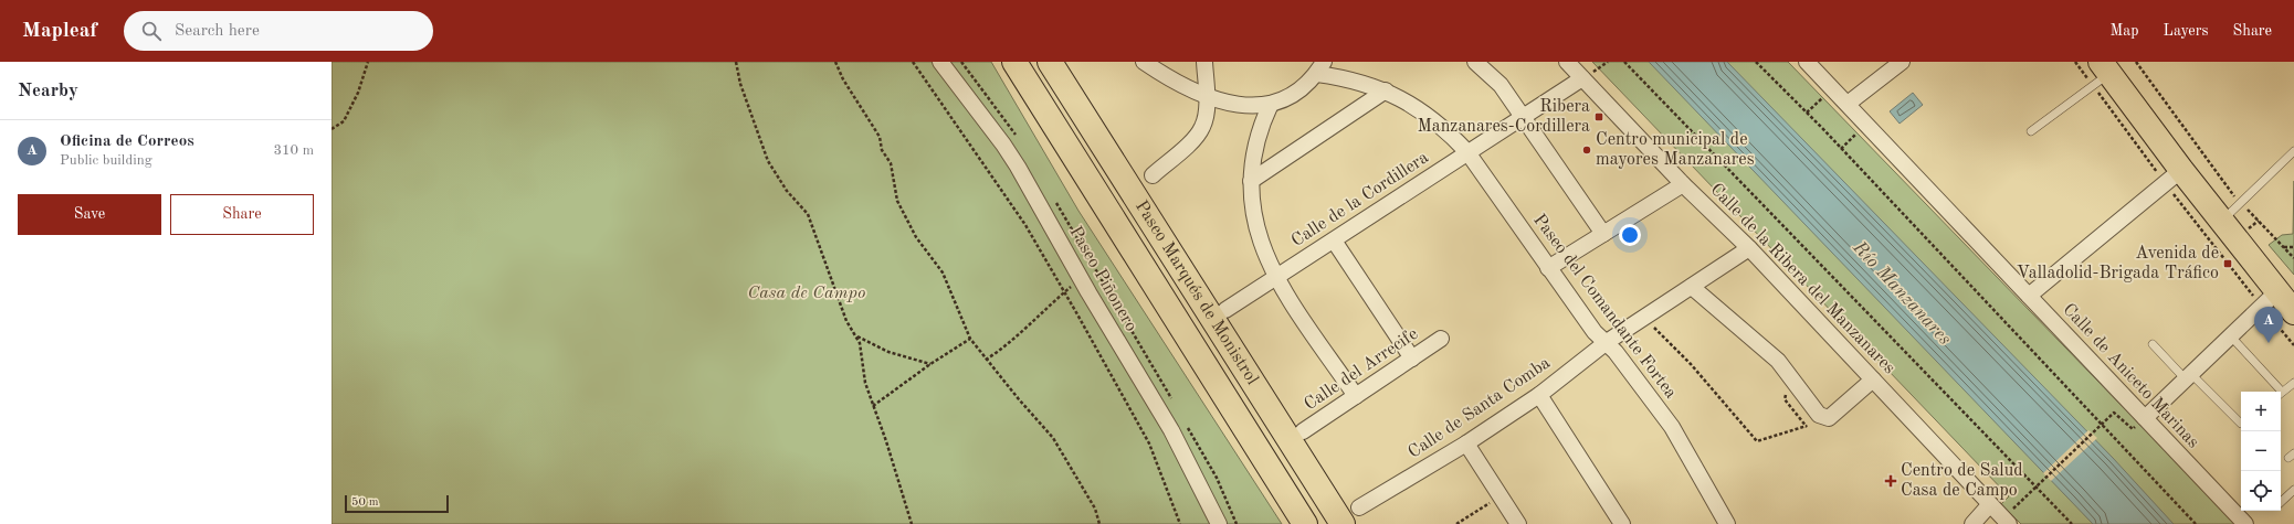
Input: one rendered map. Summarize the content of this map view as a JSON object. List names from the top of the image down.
{
  "streets": {
    "main road": ["Paseo Marqués de Monistrol"],
    "street": [
      "Calle de la Cordillera",
      "Paseo Piñonero",
      "Calle de la Ribera del Manzanares",
      "Paseo del Comandante Fortea",
      "Calle del Arrecife",
      "Calle de Aniceto Marinas",
      "Calle de Santa Comba"
    ]
  },
  "crossings": [
    ["Calle de la Cordillera", "Calle de la Ribera del Manzanares"],
    ["Calle de la Cordillera", "Paseo del Comandante Fortea"],
    ["Calle de la Ribera del Manzanares", "Calle de Santa Comba"],
    ["Paseo Marqués de Monistrol", "Calle de Santa Comba"],
    ["Paseo del Comandante Fortea", "Calle de Santa Comba"]
  ],
  "water": ["Río Manzanares"],
  "parks": ["Casa de Campo"],
  "places": {
    "transit": ["Ribera Manzanares-Cordillera", "Avenida de Valladolid-Brigada Tráfico"],
    "other": ["Centro municipal de mayores Manzanares"],
    "health": ["Centro de Salud Casa de Campo"]
  },
  "scale_bar": "50 m",
  "page": {
    "header": "Mapleaf",
    "search": "Search here",
    "nav": ["Map", "Layers", "Share"],
    "heading": "Nearby",
    "list": [
      {
        "mark": "A",
        "name": "Oficina de Correos",
        "note": "Public building",
        "value": "310 m"
      }
    ],
    "buttons": ["Save", "Share"],
    "pins": "A",
    "map_buttons": ["+", "−"],
    "scale": "50 m"
  }
}
